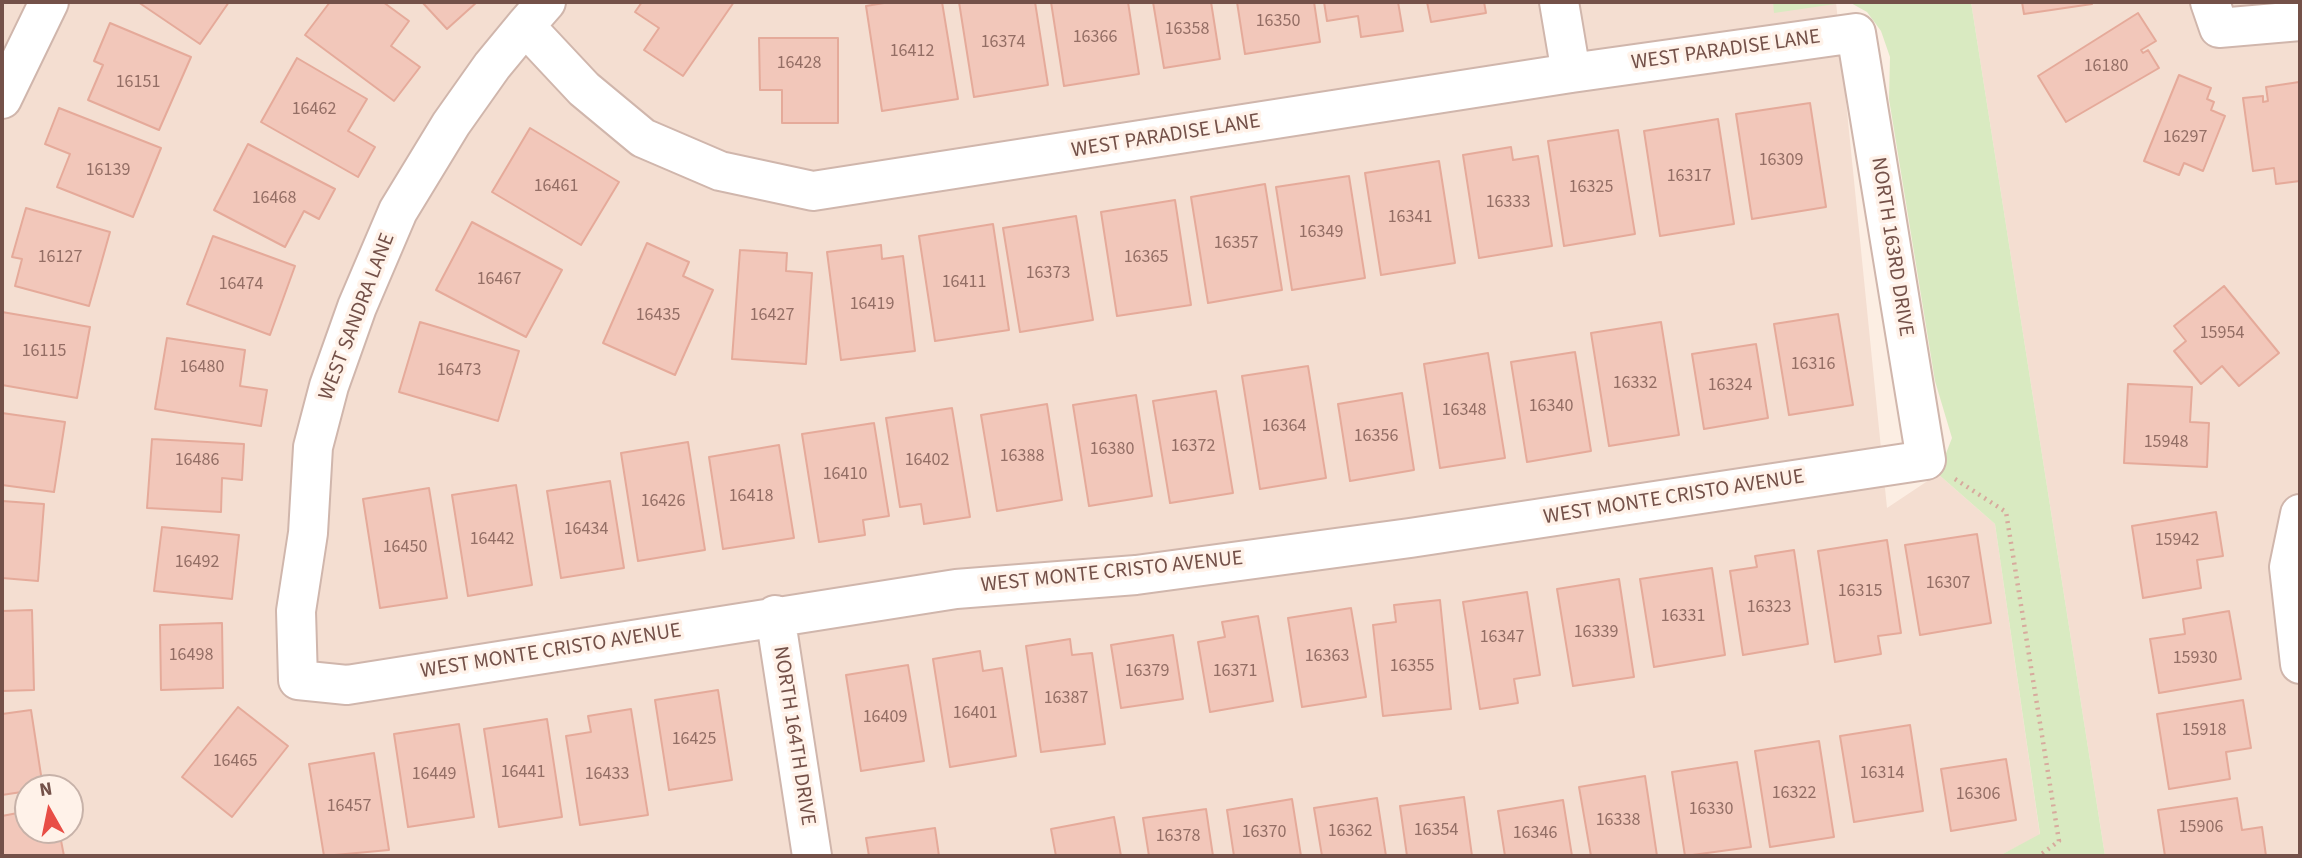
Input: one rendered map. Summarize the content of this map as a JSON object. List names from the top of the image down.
{
  "streets": {
    "street": [
      "WEST PARADISE LANE",
      "NORTH 163RD DRIVE",
      "WEST SANDRA LANE",
      "WEST MONTE CRISTO AVENUE",
      "NORTH 164TH DRIVE"
    ]
  },
  "crossings": [
    ["WEST PARADISE LANE", "NORTH 163RD DRIVE"],
    ["WEST PARADISE LANE", "WEST SANDRA LANE"],
    ["NORTH 163RD DRIVE", "WEST MONTE CRISTO AVENUE"],
    ["WEST SANDRA LANE", "WEST MONTE CRISTO AVENUE"],
    ["WEST MONTE CRISTO AVENUE", "NORTH 164TH DRIVE"]
  ],
  "house_numbers": [
    "16350",
    "16358",
    "16366",
    "16374",
    "16412",
    "16428",
    "16180",
    "16151",
    "16462",
    "16297",
    "16309",
    "16139",
    "16317",
    "16461",
    "16325",
    "16468",
    "16333",
    "16341",
    "16349",
    "16357",
    "16127",
    "16365",
    "16373",
    "16467",
    "16411",
    "16474",
    "16419",
    "16435",
    "16427",
    "15954",
    "16115",
    "16316",
    "16480",
    "16473",
    "16332",
    "16324",
    "16340",
    "16348",
    "16364",
    "16356",
    "15948",
    "16372",
    "16380",
    "16388",
    "16486",
    "16402",
    "16410",
    "16418",
    "16426",
    "16434",
    "16442",
    "15942",
    "16450",
    "16492",
    "16307",
    "16315",
    "16323",
    "16331",
    "16339",
    "16347",
    "16498",
    "16363",
    "15930",
    "16355",
    "16379",
    "16371",
    "16387",
    "16401",
    "16409",
    "15918",
    "16425",
    "16465",
    "16441",
    "16314",
    "16449",
    "16433",
    "16322",
    "16306",
    "16457",
    "16330",
    "16338",
    "15906",
    "16354",
    "16362",
    "16370",
    "16346",
    "16378"
  ],
  "north": "top"
}
